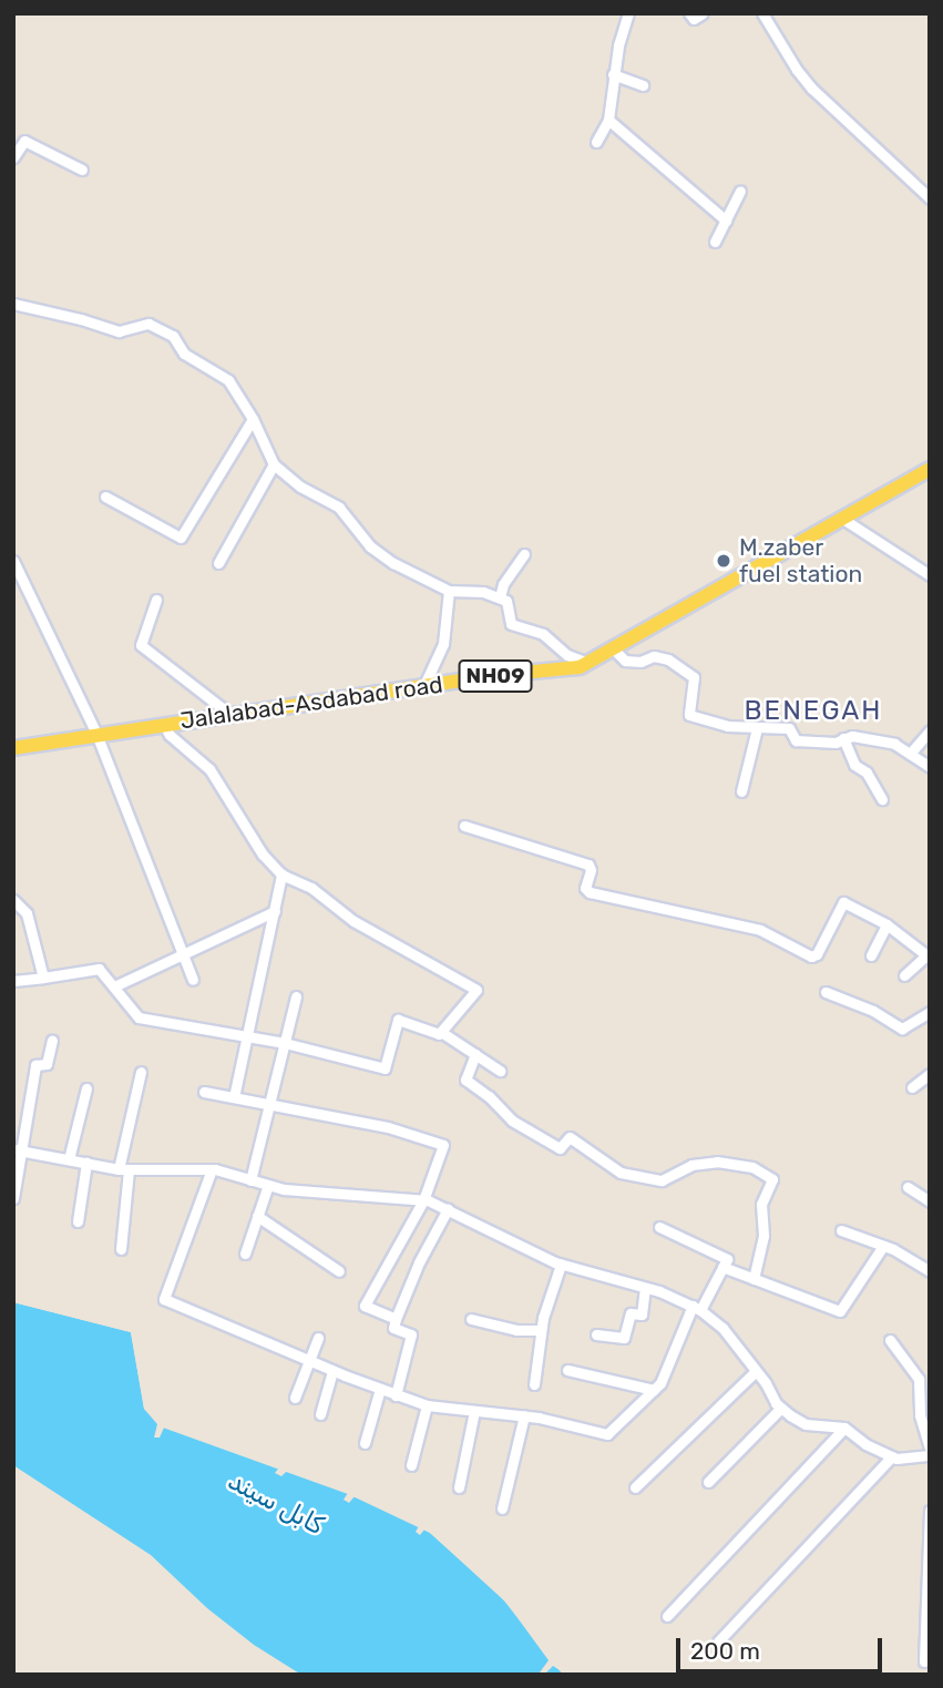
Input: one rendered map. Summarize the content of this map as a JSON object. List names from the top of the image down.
{
  "streets": {
    "main road": ["NH09", "Jalalabad-Asdabad road"]
  },
  "districts": ["BENEGAH"],
  "water": ["کابل سيند"],
  "places": ["M.zaber fuel station"],
  "scale_bar": "200 m"
}
